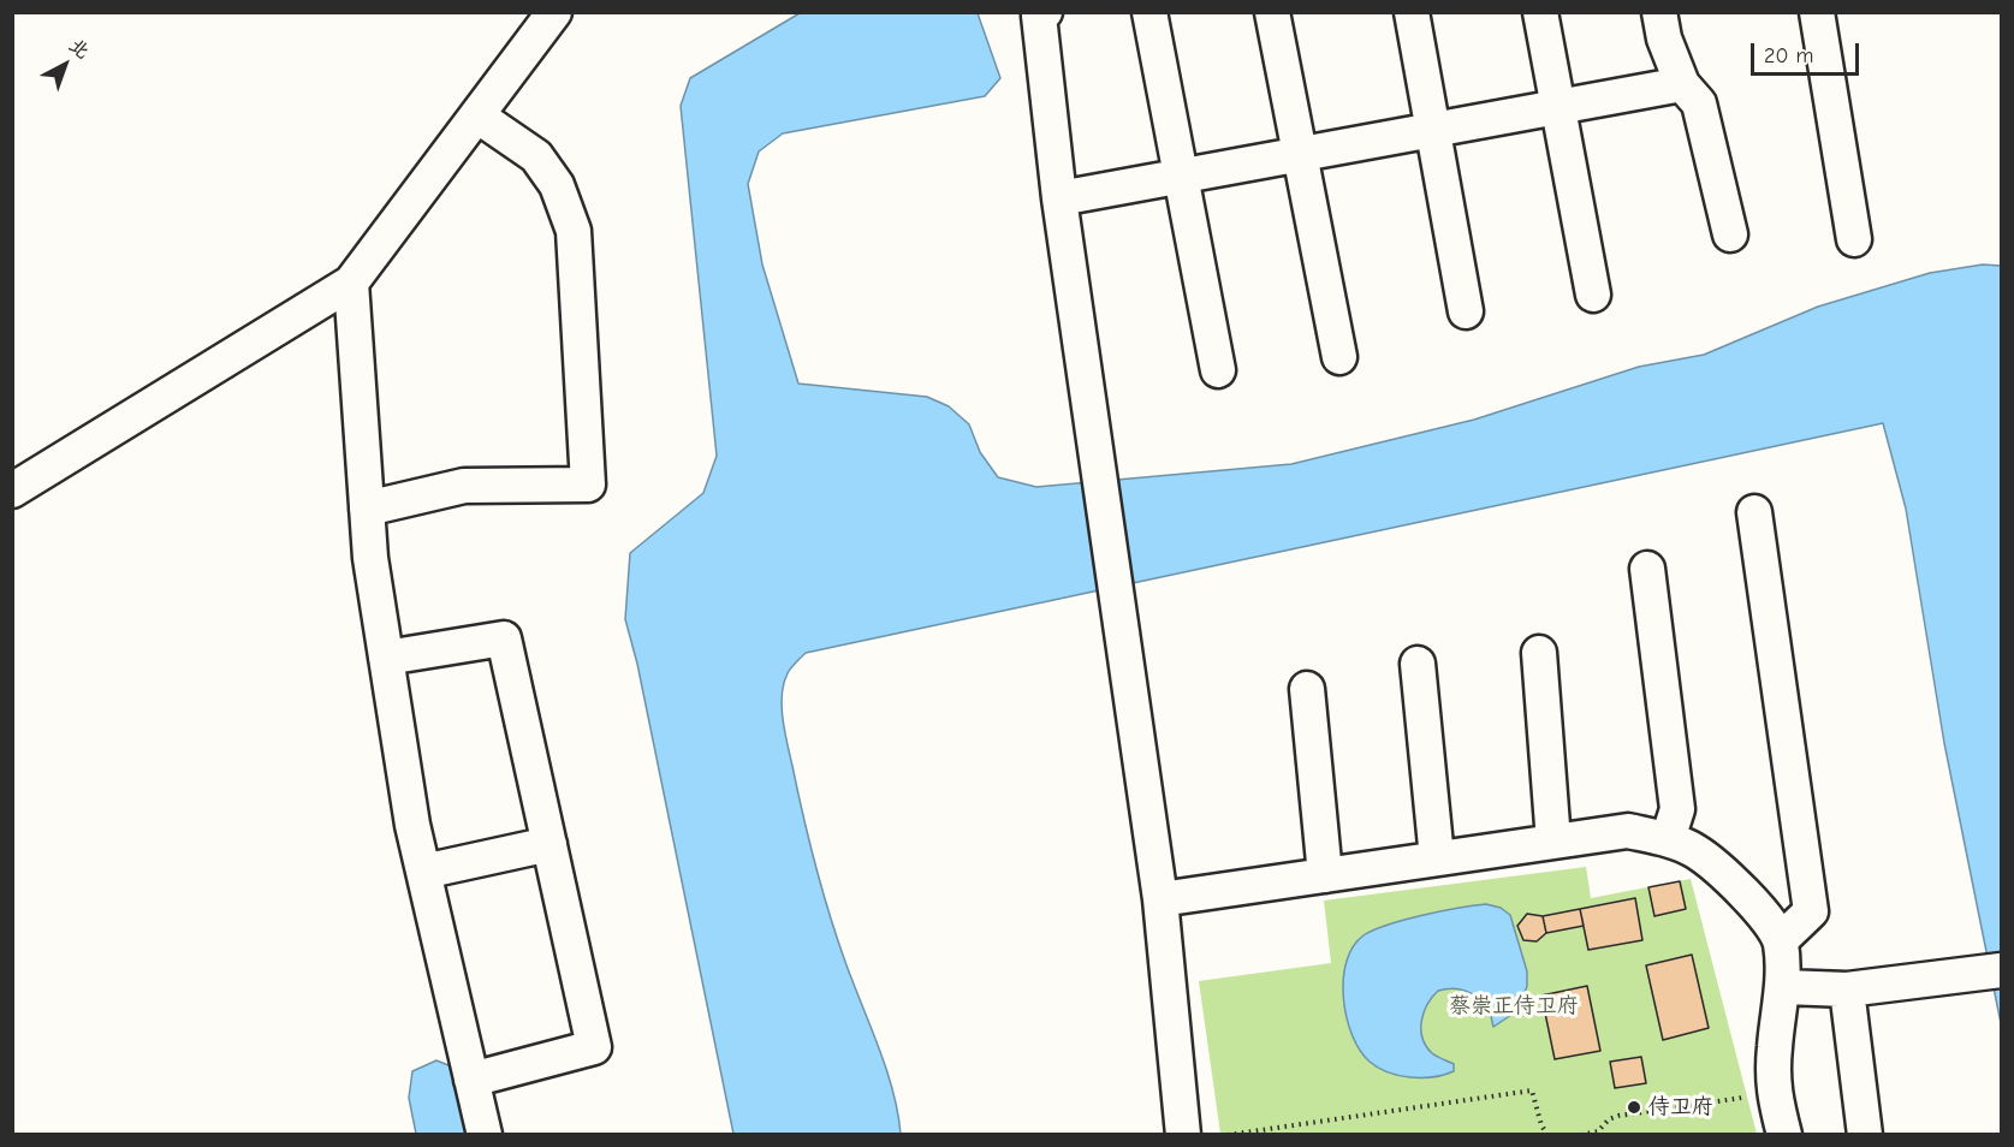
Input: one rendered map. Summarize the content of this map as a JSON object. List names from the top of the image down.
{
  "parks": ["蔡崇正侍卫府"],
  "places": ["侍卫府"],
  "scale_bar": "20 m",
  "north": "top right"
}
